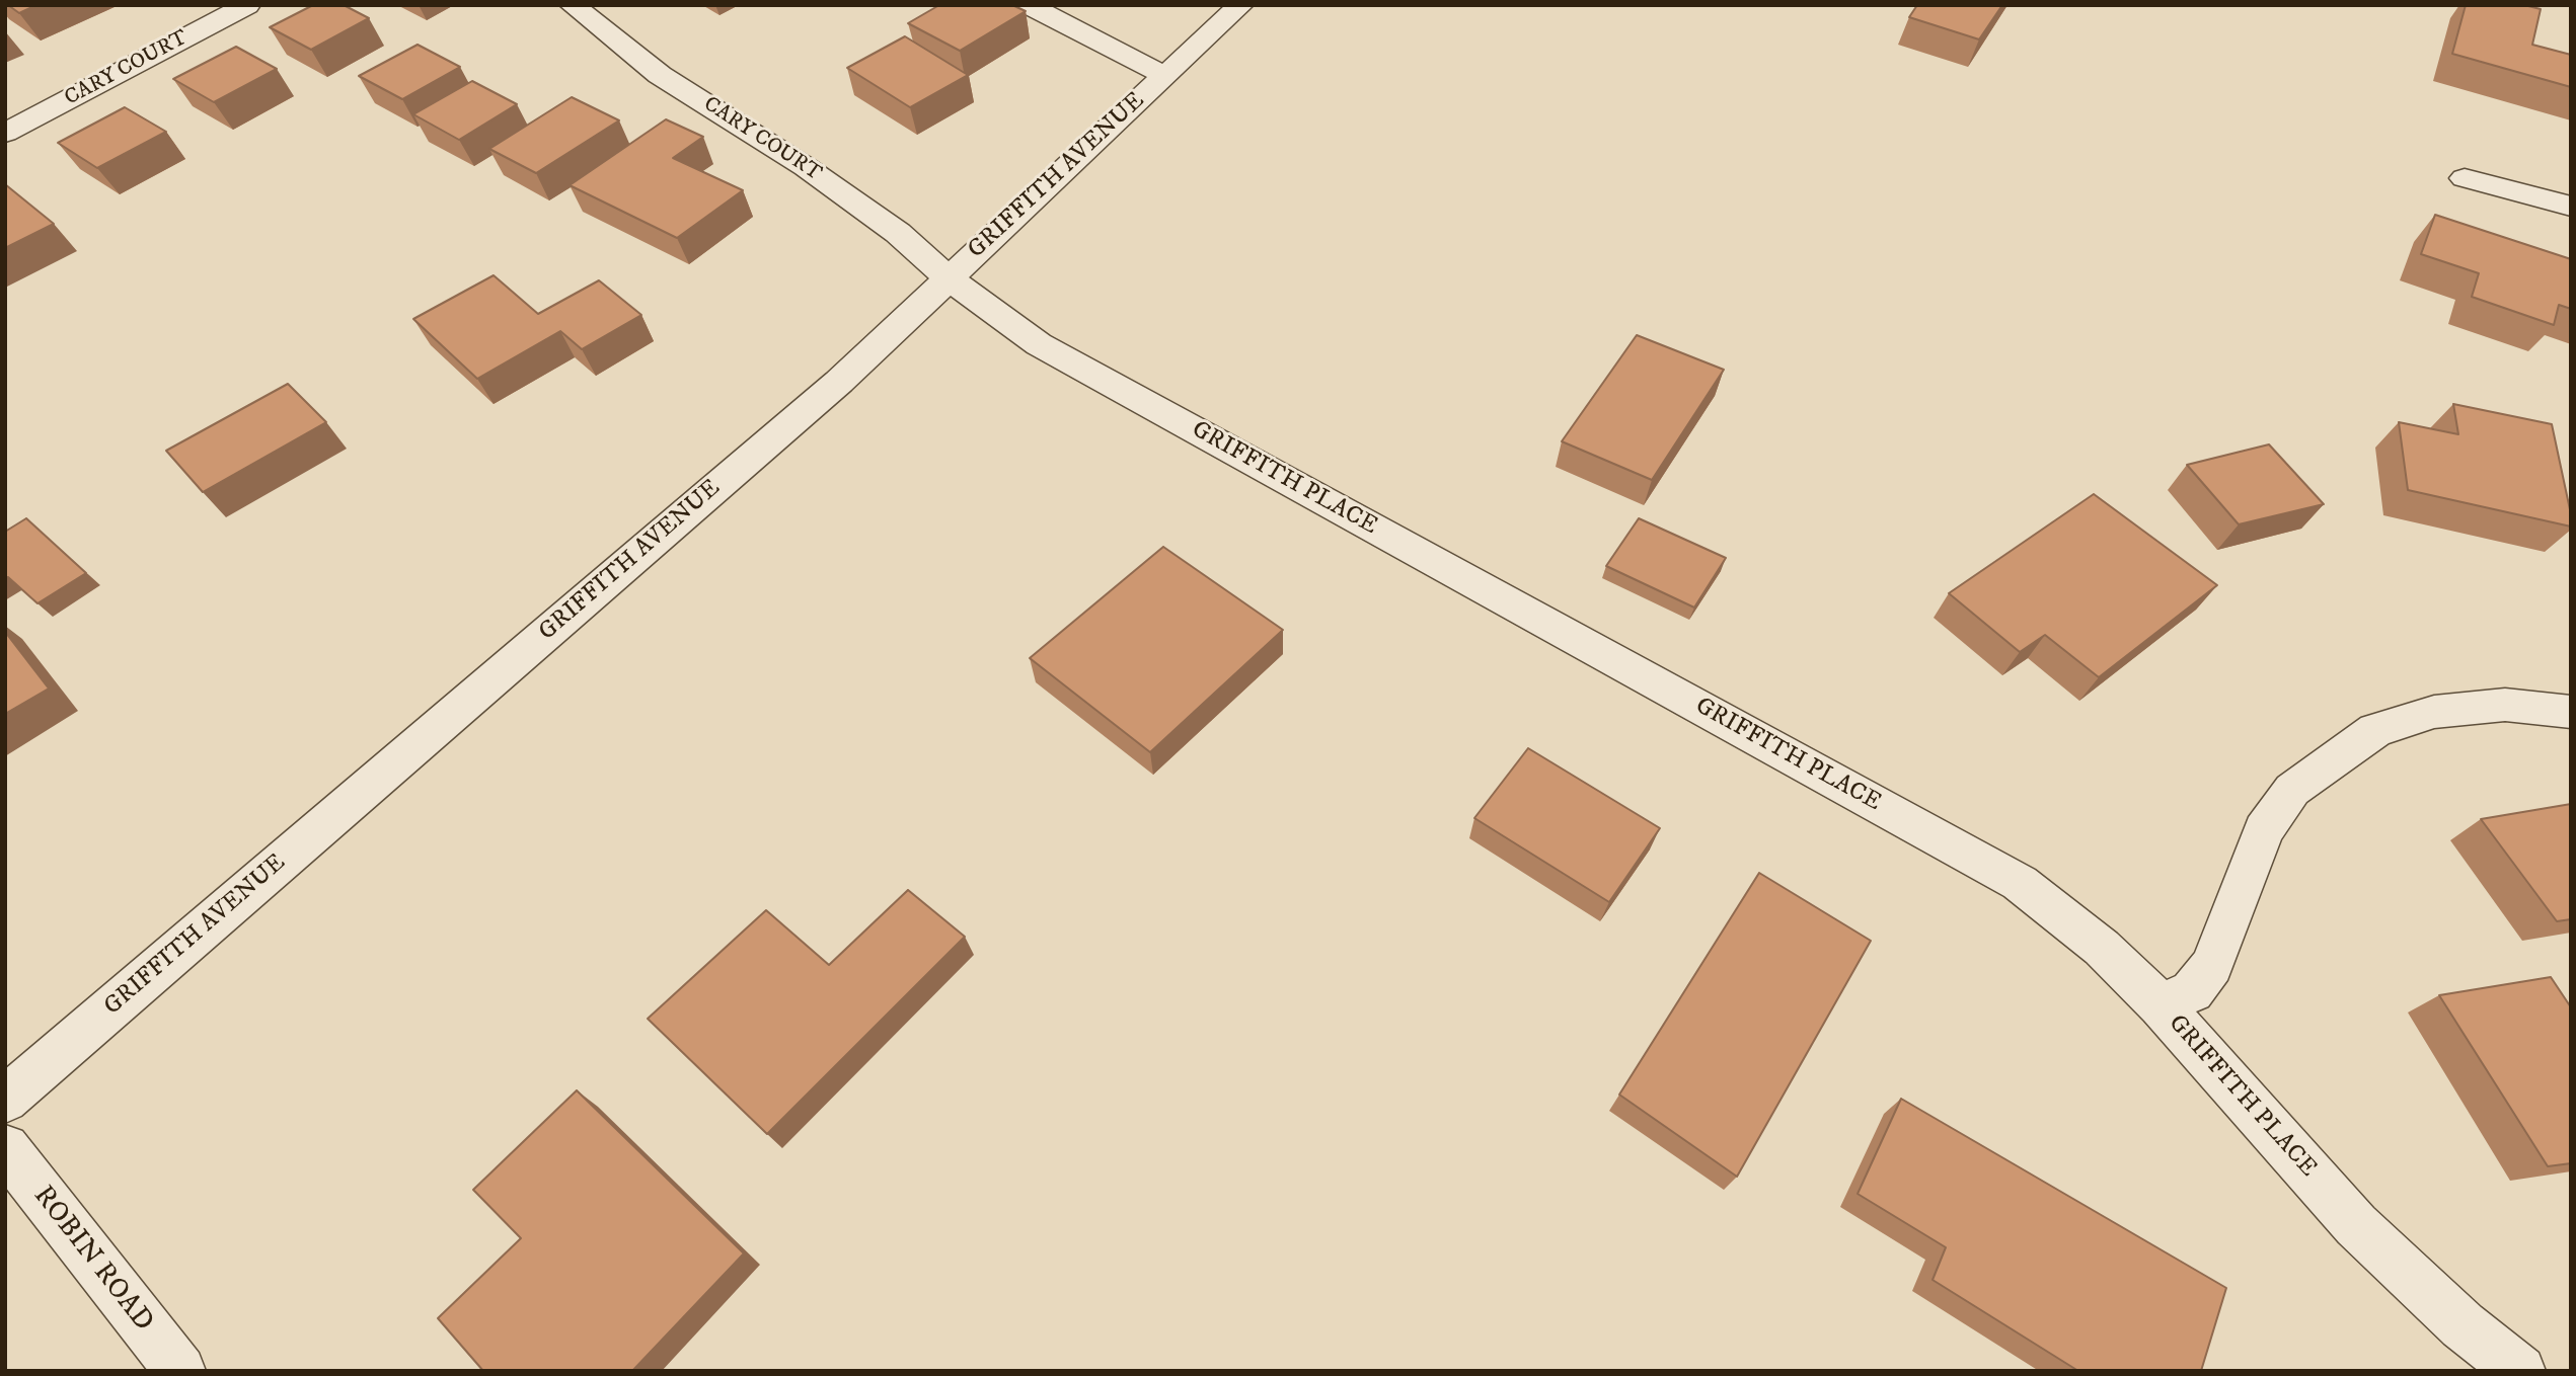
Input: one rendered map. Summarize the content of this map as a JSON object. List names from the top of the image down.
{
  "streets": {
    "street": [
      "CARY COURT",
      "GRIFFITH AVENUE",
      "GRIFFITH PLACE",
      "ROBIN ROAD"
    ]
  },
  "crossings": [
    ["CARY COURT", "GRIFFITH AVENUE"],
    ["CARY COURT", "GRIFFITH PLACE"],
    ["GRIFFITH AVENUE", "GRIFFITH PLACE"]
  ]
}
